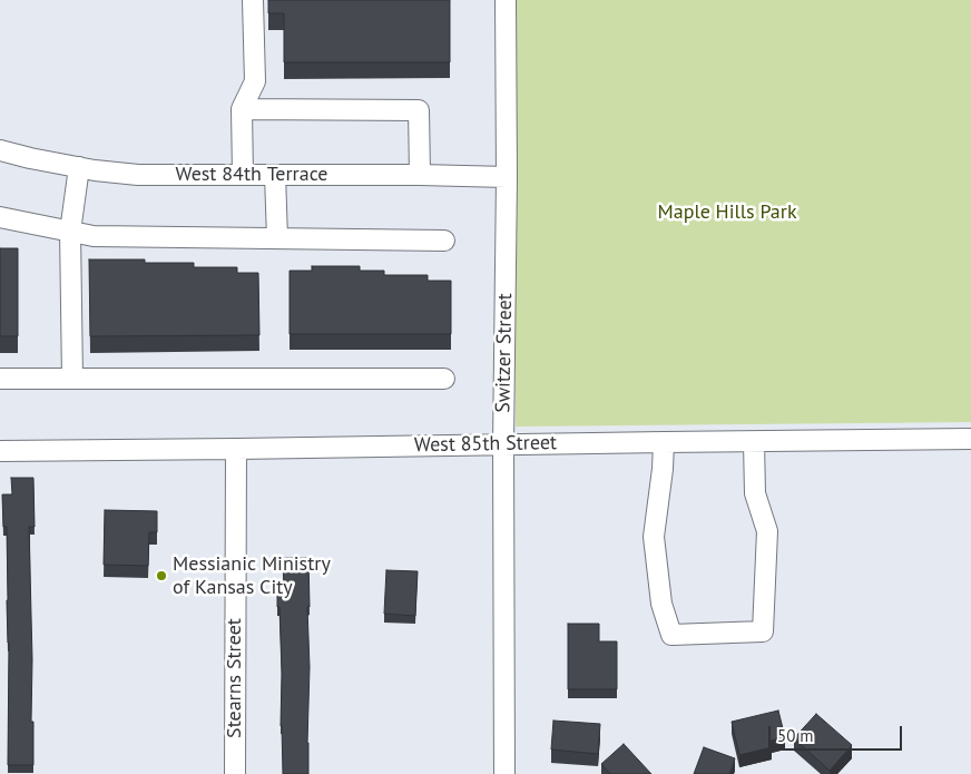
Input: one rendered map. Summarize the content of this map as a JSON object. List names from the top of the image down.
{
  "streets": {
    "street": [
      "West 84th Terrace",
      "Switzer Street",
      "West 85th Street",
      "Stearns Street"
    ]
  },
  "crossings": [
    ["West 84th Terrace", "Switzer Street"],
    ["Switzer Street", "West 85th Street"],
    ["West 85th Street", "Stearns Street"]
  ],
  "parks": ["Maple Hills Park"],
  "places": ["Messianic Ministry of Kansas City"],
  "scale_bar": "50 m"
}
